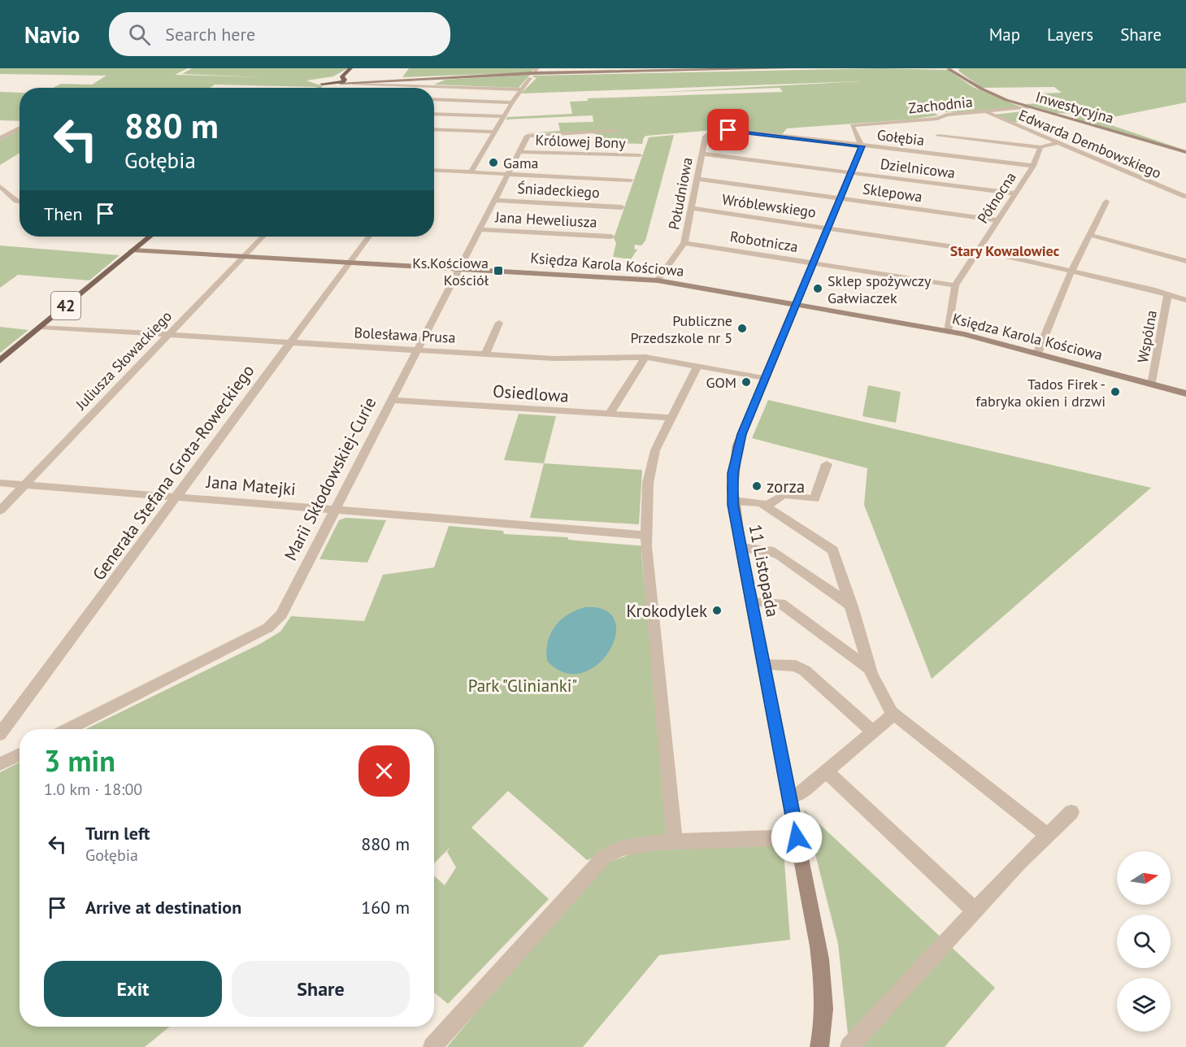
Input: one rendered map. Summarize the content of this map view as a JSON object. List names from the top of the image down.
{
  "streets": {
    "main road": ["42"],
    "street": [
      "Zachodnia",
      "Inwestycyjna",
      "Gołębia",
      "Królowej Bony",
      "Edwarda Dembowskiego",
      "Dzielnicowa",
      "Śniadeckiego",
      "Sklepowa",
      "Południowa",
      "Północna",
      "Wróblewskiego",
      "Jana Heweliusza",
      "Robotnicza",
      "Księdza Karola Kościowa",
      "Bolesława Prusa",
      "Wspólna",
      "Juliusza Słowackiego",
      "Osiedlowa",
      "Generała Stefana Grota-Roweckiego",
      "Marii Skłodowskiej-Curie",
      "Jana Matejki",
      "11 Listopada"
    ]
  },
  "crossings": [
    ["Zachodnia", "Inwestycyjna"],
    ["Zachodnia", "Gołębia"],
    ["Zachodnia", "Edwarda Dembowskiego"],
    ["Zachodnia", "11 Listopada"],
    ["Gołębia", "Południowa"],
    ["Gołębia", "Północna"],
    ["Gołębia", "11 Listopada"],
    ["Królowej Bony", "Marii Skłodowskiej-Curie"],
    ["Dzielnicowa", "Południowa"],
    ["Dzielnicowa", "Północna"],
    ["Dzielnicowa", "11 Listopada"],
    ["Śniadeckiego", "Marii Skłodowskiej-Curie"],
    ["Sklepowa", "Południowa"],
    ["Sklepowa", "Północna"],
    ["Sklepowa", "11 Listopada"],
    ["Południowa", "Wróblewskiego"],
    ["Południowa", "Robotnicza"],
    ["Południowa", "Księdza Karola Kościowa"],
    ["Północna", "Wróblewskiego"],
    ["Północna", "Robotnicza"],
    ["Północna", "Księdza Karola Kościowa"],
    ["Wróblewskiego", "Wspólna"],
    ["Wróblewskiego", "11 Listopada"],
    ["Jana Heweliusza", "Marii Skłodowskiej-Curie"],
    ["Robotnicza", "11 Listopada"],
    ["Księdza Karola Kościowa", "42"],
    ["Księdza Karola Kościowa", "Wspólna"],
    ["Księdza Karola Kościowa", "Juliusza Słowackiego"],
    ["Księdza Karola Kościowa", "Generała Stefana Grota-Roweckiego"],
    ["Księdza Karola Kościowa", "Marii Skłodowskiej-Curie"],
    ["Księdza Karola Kościowa", "11 Listopada"],
    ["42", "Bolesława Prusa"],
    ["Bolesława Prusa", "Juliusza Słowackiego"],
    ["Bolesława Prusa", "Generała Stefana Grota-Roweckiego"],
    ["Bolesława Prusa", "Marii Skłodowskiej-Curie"],
    ["Bolesława Prusa", "11 Listopada"],
    ["Juliusza Słowackiego", "Jana Matejki"],
    ["Osiedlowa", "Marii Skłodowskiej-Curie"],
    ["Generała Stefana Grota-Roweckiego", "Jana Matejki"],
    ["Marii Skłodowskiej-Curie", "Jana Matejki"]
  ],
  "districts": ["Stary Kowalowiec"],
  "parks": ["Park \"Glinianki\""],
  "places": {
    "other": [
      "Gama",
      "Sklep spożywczy Gałwiaczek",
      "Publiczne Przedszkole nr 5",
      "GOM",
      "Tados Firek - fabryka okien i drzwi",
      "zorza",
      "Krokodylek"
    ],
    "transit": ["Ks.Kościowa Kościół"]
  },
  "north": "right",
  "page": {
    "header": "Navio",
    "search": "Search here",
    "nav": ["Map", "Layers", "Share"],
    "turn": ["880 m", "Gołębia"],
    "then": "Then",
    "heading": ["3 min", "1.0 km · 18:00"],
    "list": [
      {
        "name": "Turn left",
        "note": "Gołębia",
        "value": "880 m"
      },
      {
        "name": "Arrive at destination",
        "value": "160 m"
      }
    ],
    "buttons": ["Exit", "Share"]
  }
}
